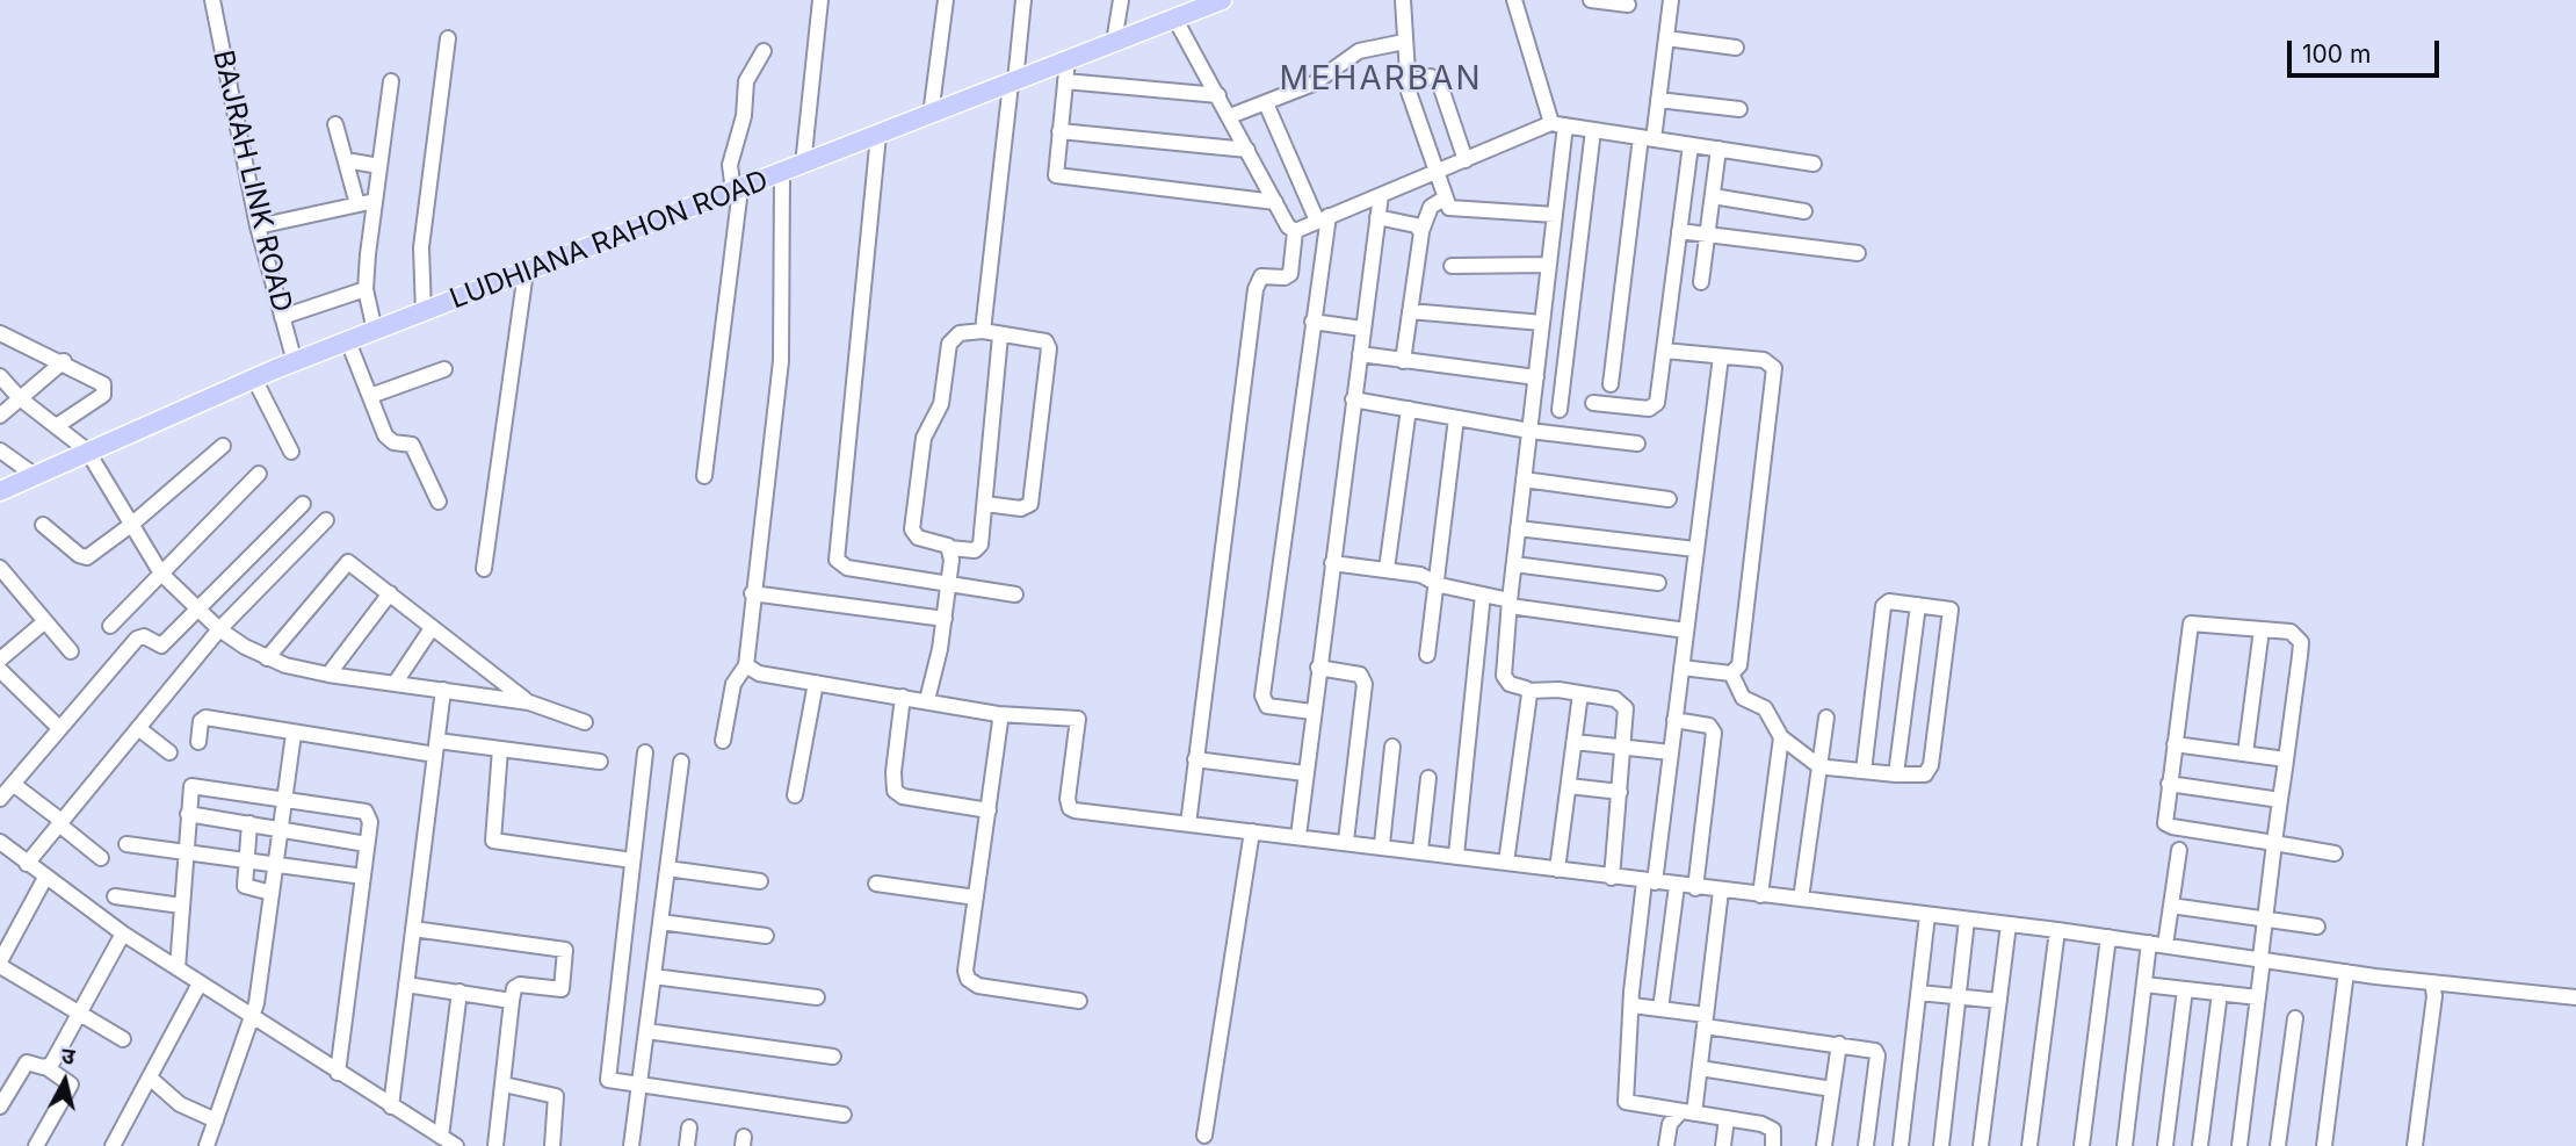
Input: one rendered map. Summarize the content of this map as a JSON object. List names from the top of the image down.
{
  "streets": {
    "main road": ["LUDHIANA RAHON ROAD"],
    "street": ["BAJRAH LINK ROAD"]
  },
  "crossings": [
    ["BAJRAH LINK ROAD", "LUDHIANA RAHON ROAD"]
  ],
  "districts": ["MEHARBAN"],
  "scale_bar": "100 m",
  "north": "top"
}
